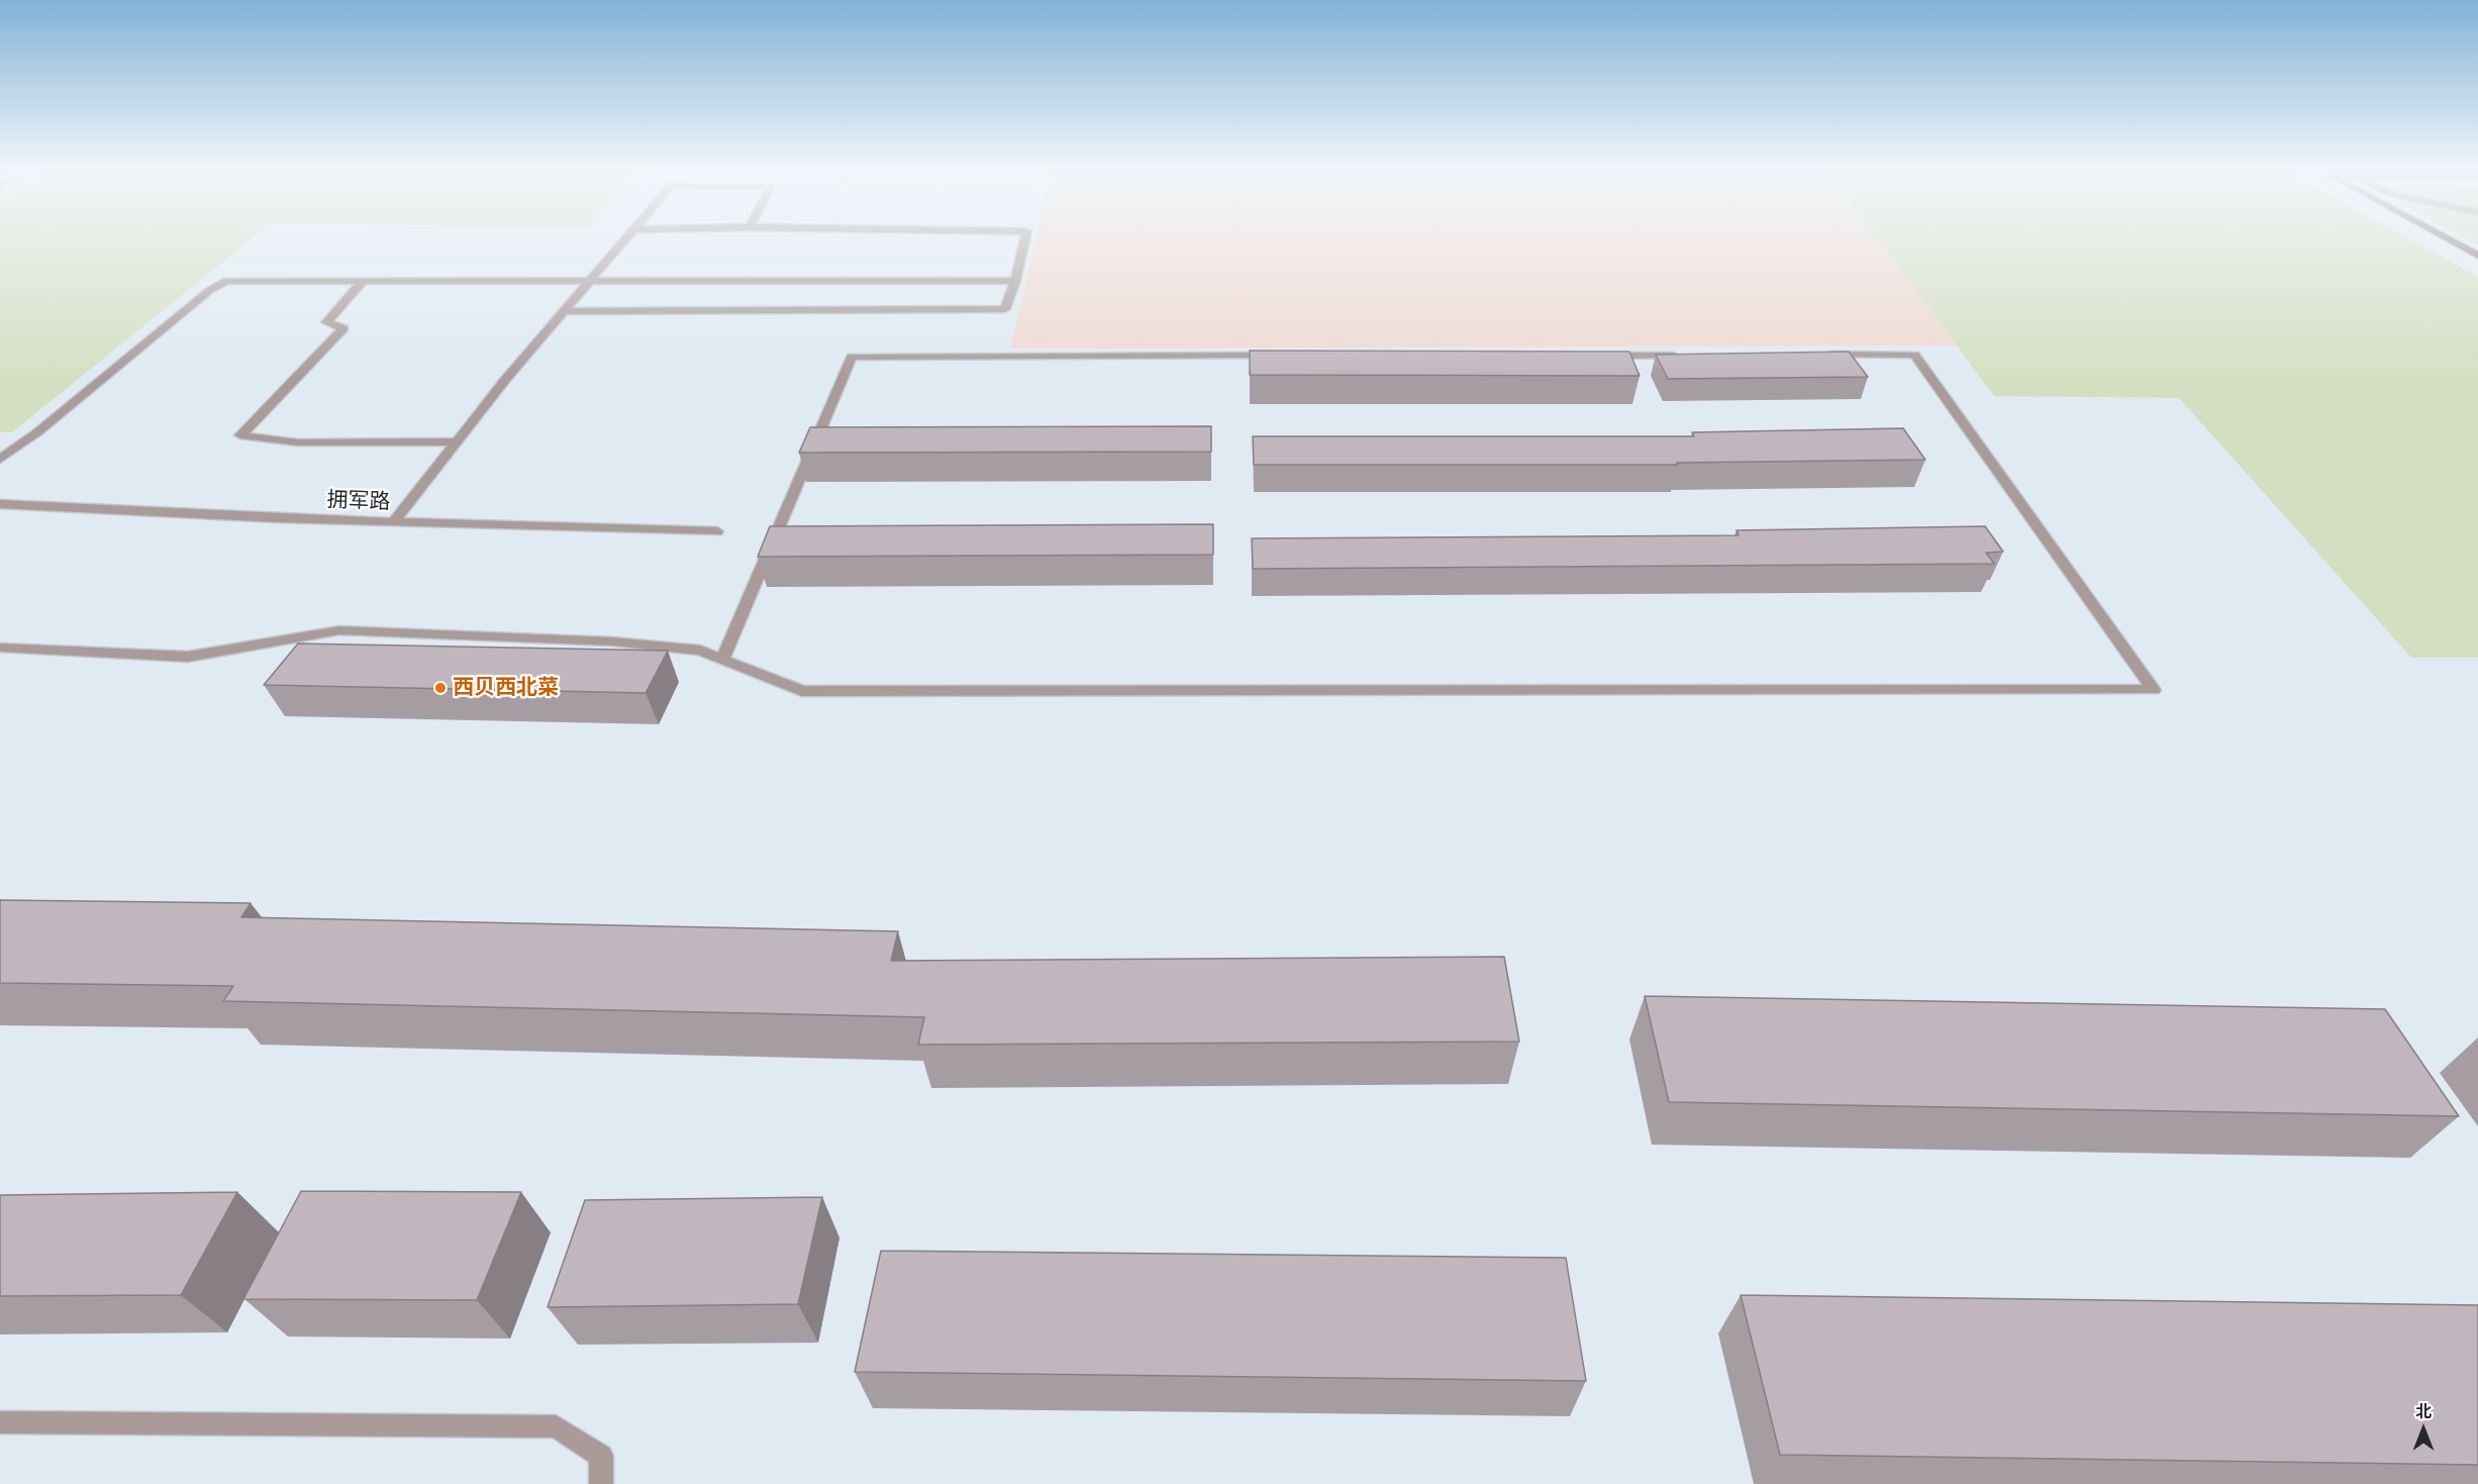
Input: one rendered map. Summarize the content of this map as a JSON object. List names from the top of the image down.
{
  "streets": {
    "street": ["拥军路"]
  },
  "places": ["西贝西北菜"],
  "north": "top"
}
